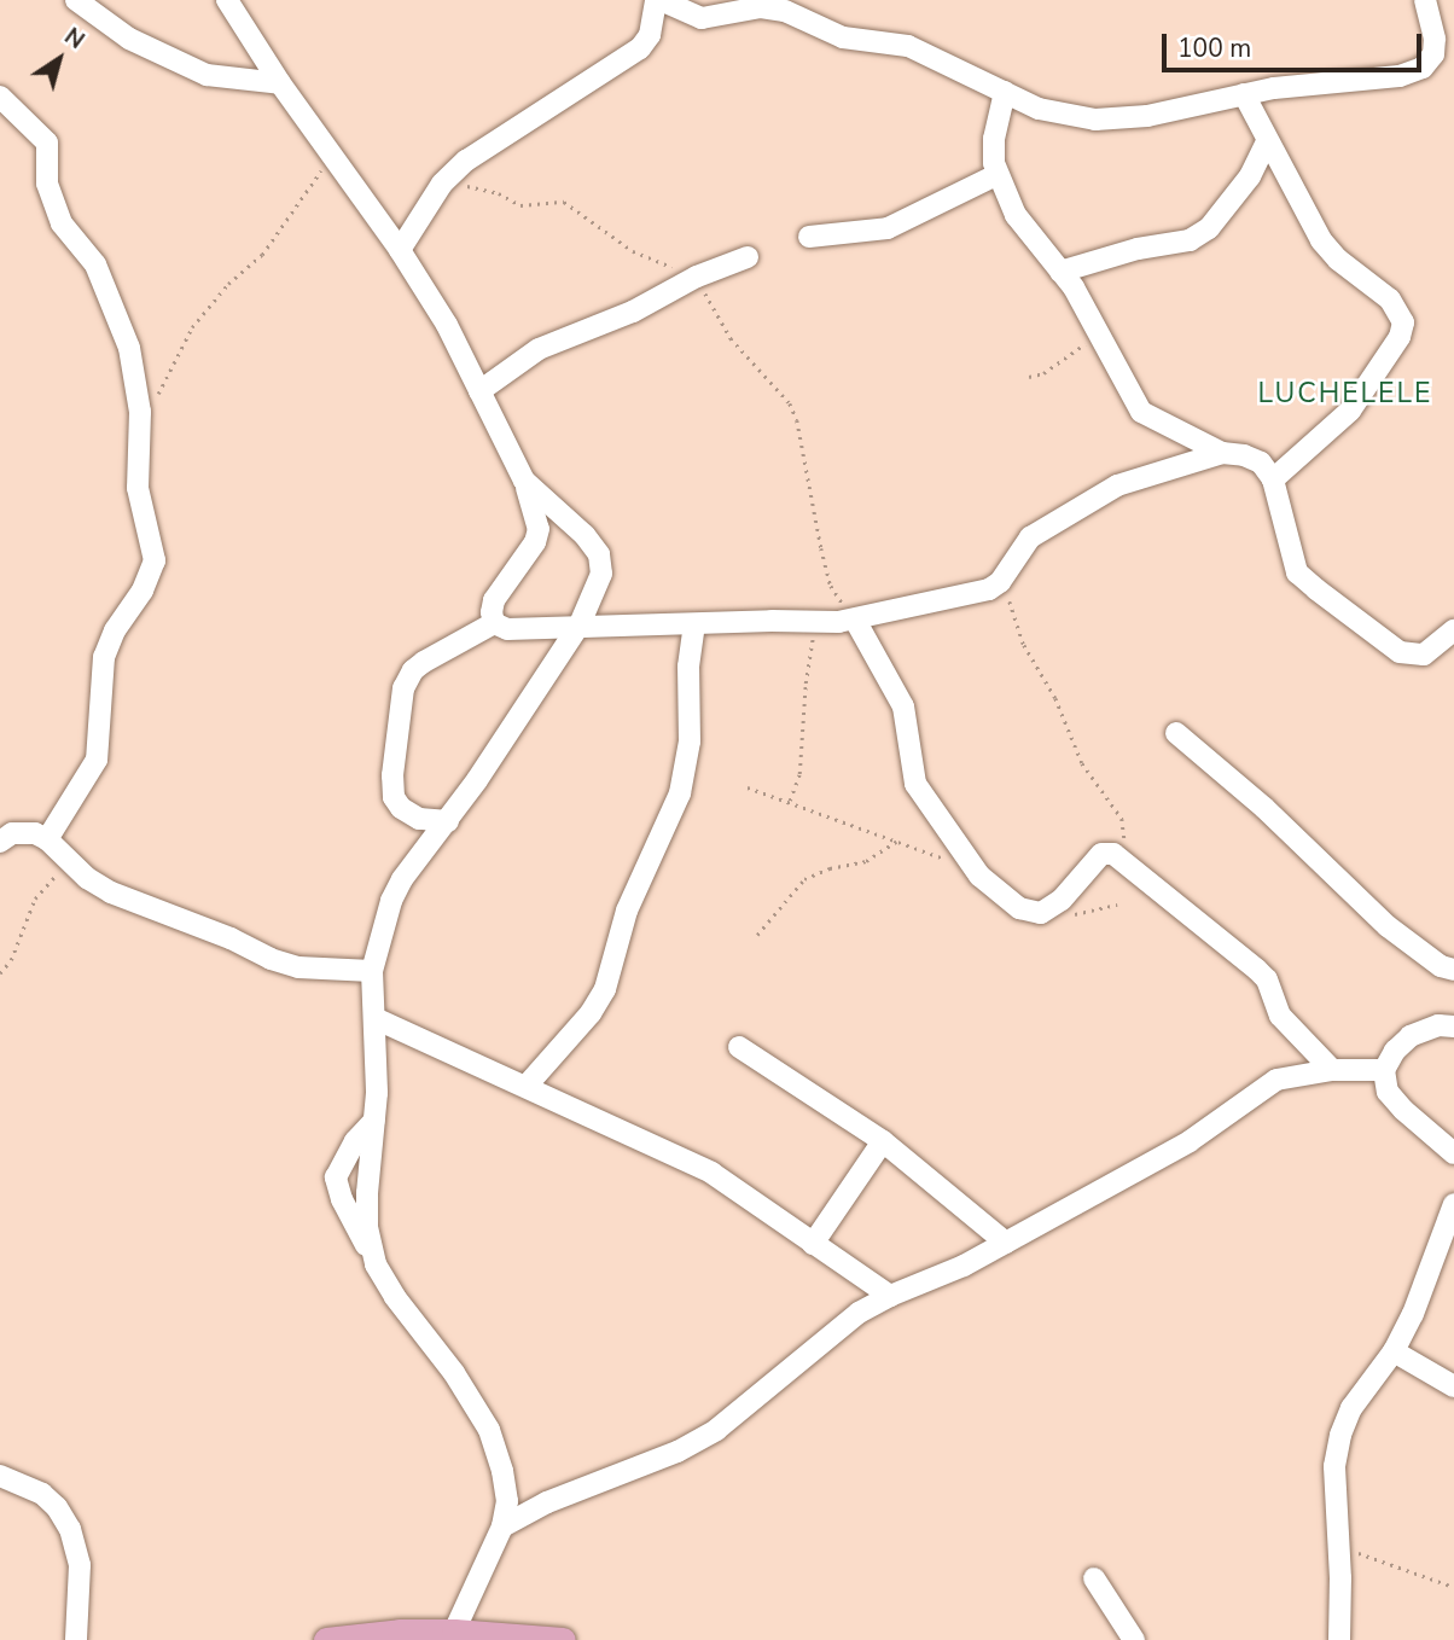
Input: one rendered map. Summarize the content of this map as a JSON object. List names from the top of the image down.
{
  "districts": ["LUCHELELE"],
  "scale_bar": "100 m",
  "north": "top right"
}
